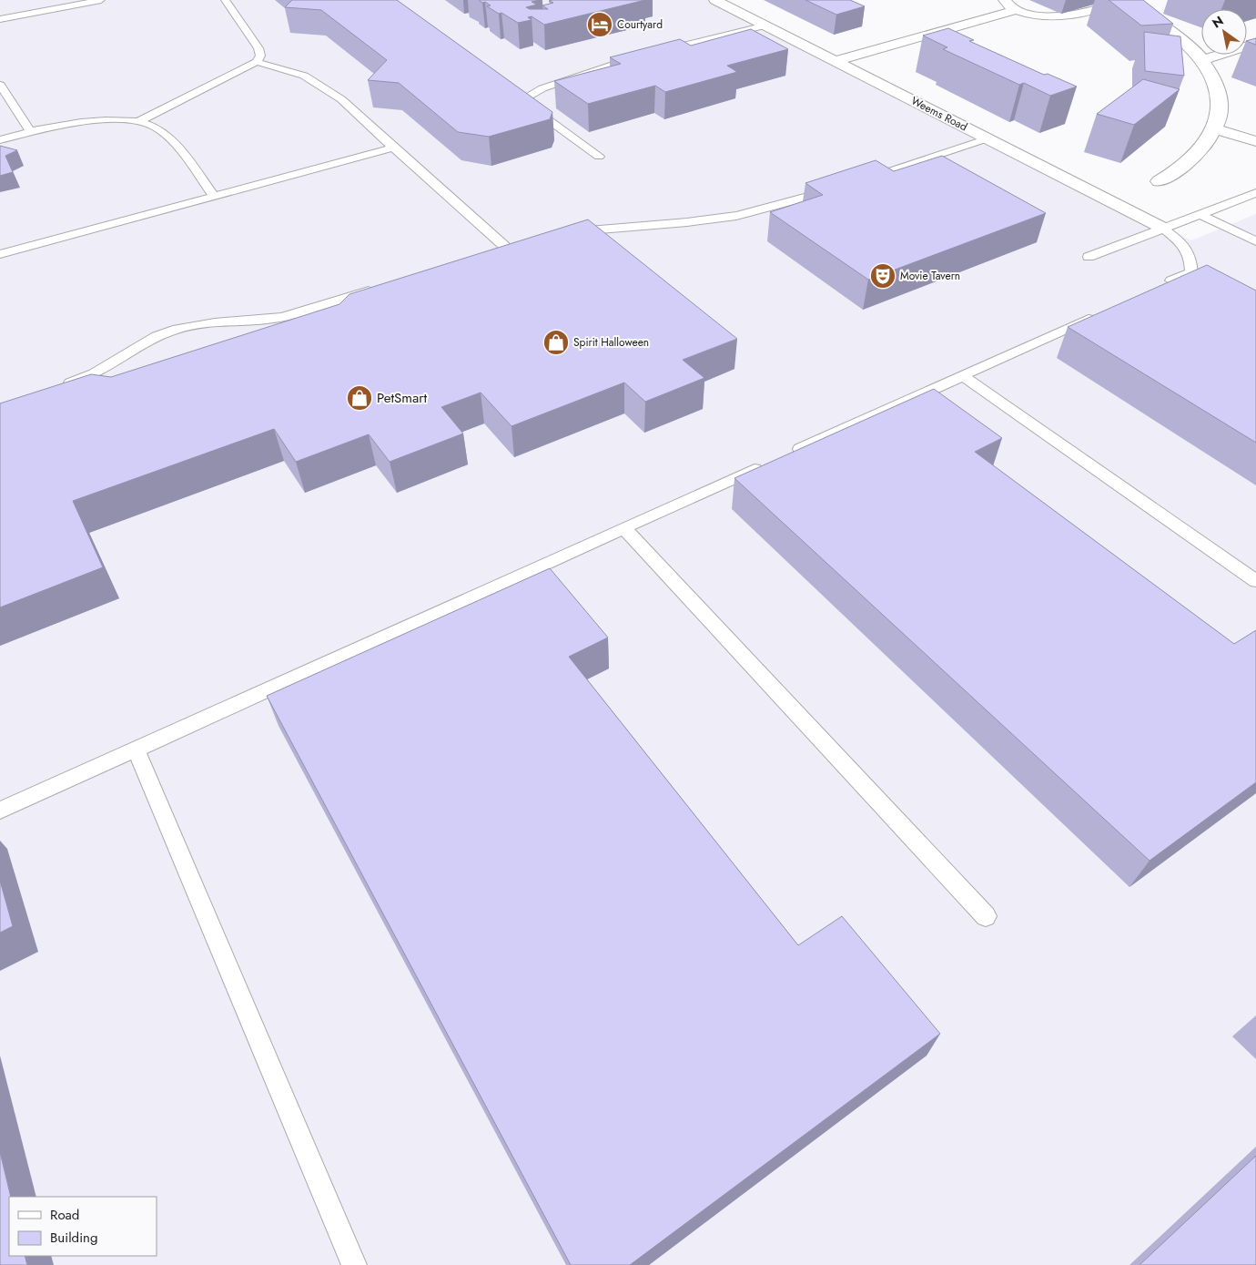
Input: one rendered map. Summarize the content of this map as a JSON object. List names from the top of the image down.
{
  "streets": {
    "street": ["Weems Road"]
  },
  "places": {
    "hotel": ["Courtyard"],
    "theatre": ["Movie Tavern"],
    "shop": ["Spirit Halloween", "PetSmart"]
  },
  "legend": ["Road", "Building"],
  "north": "top left"
}
